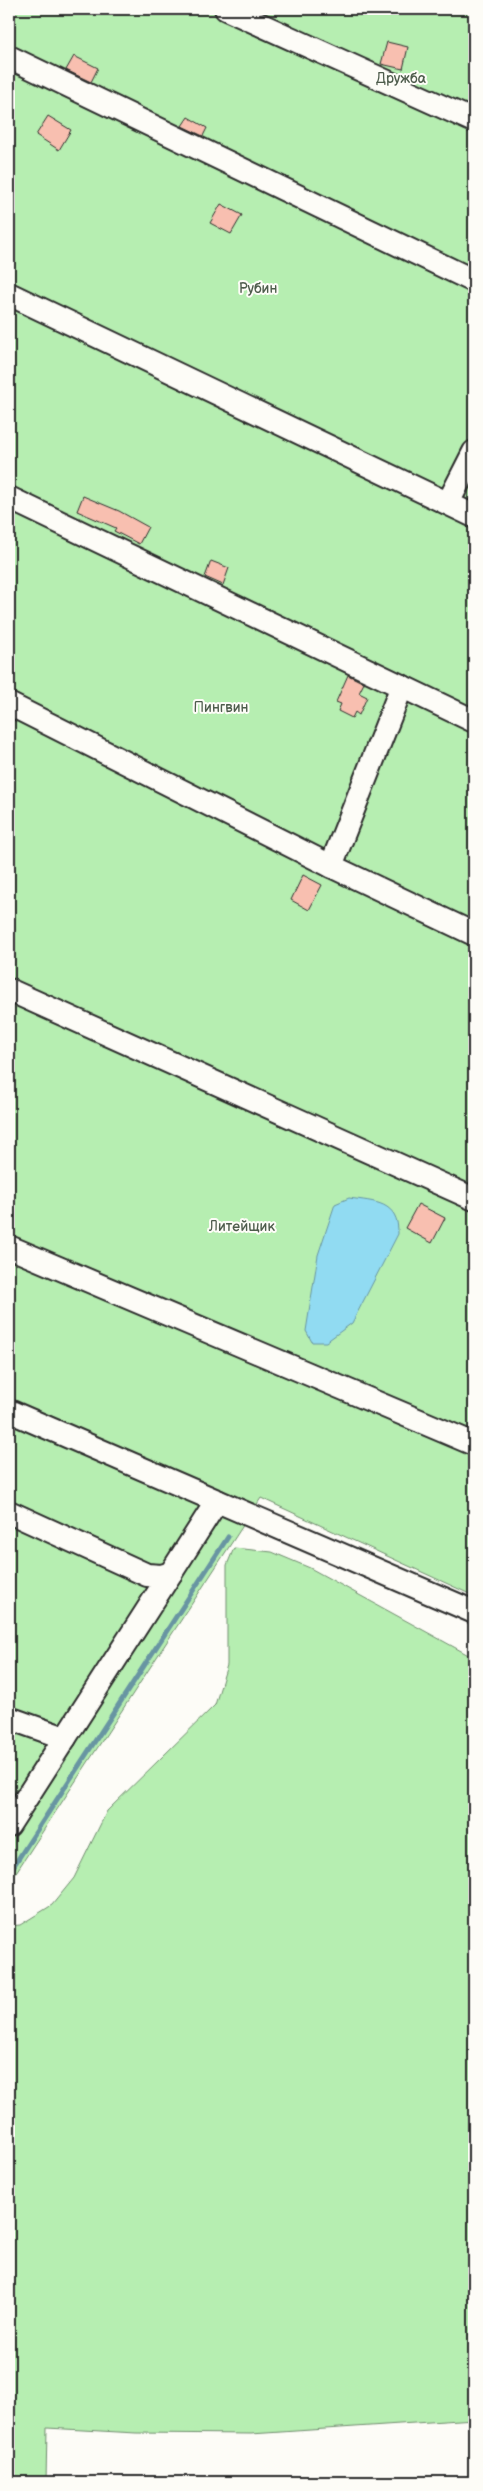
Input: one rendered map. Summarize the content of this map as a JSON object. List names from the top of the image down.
{
  "parks": [
    "Дружба",
    "Рубин",
    "Пингвин",
    "Литейщик"
  ]
}
